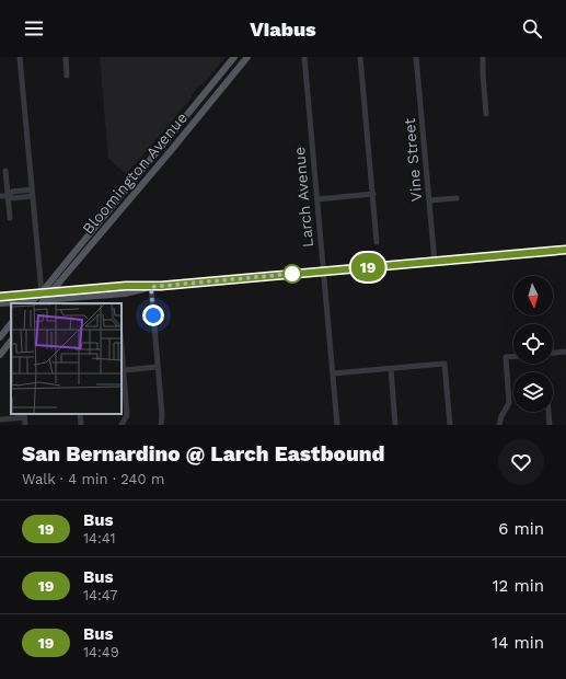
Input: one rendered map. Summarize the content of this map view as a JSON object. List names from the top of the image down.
{
  "streets": {
    "main road": ["Bloomington Avenue"],
    "street": ["Vine Street", "Larch Avenue"]
  },
  "lines": ["bus line 19"],
  "north": "bottom",
  "page": {
    "header": "Viabus",
    "on_map": "19",
    "heading": ["San Bernardino @ Larch Eastbound", "Walk · 4 min · 240 m"],
    "list": [
      {
        "mark": "19",
        "name": "Bus",
        "note": "14:41",
        "value": "6 min"
      },
      {
        "mark": "19",
        "name": "Bus",
        "note": "14:47",
        "value": "12 min"
      },
      {
        "mark": "19",
        "name": "Bus",
        "note": "14:49",
        "value": "14 min"
      }
    ]
  }
}
